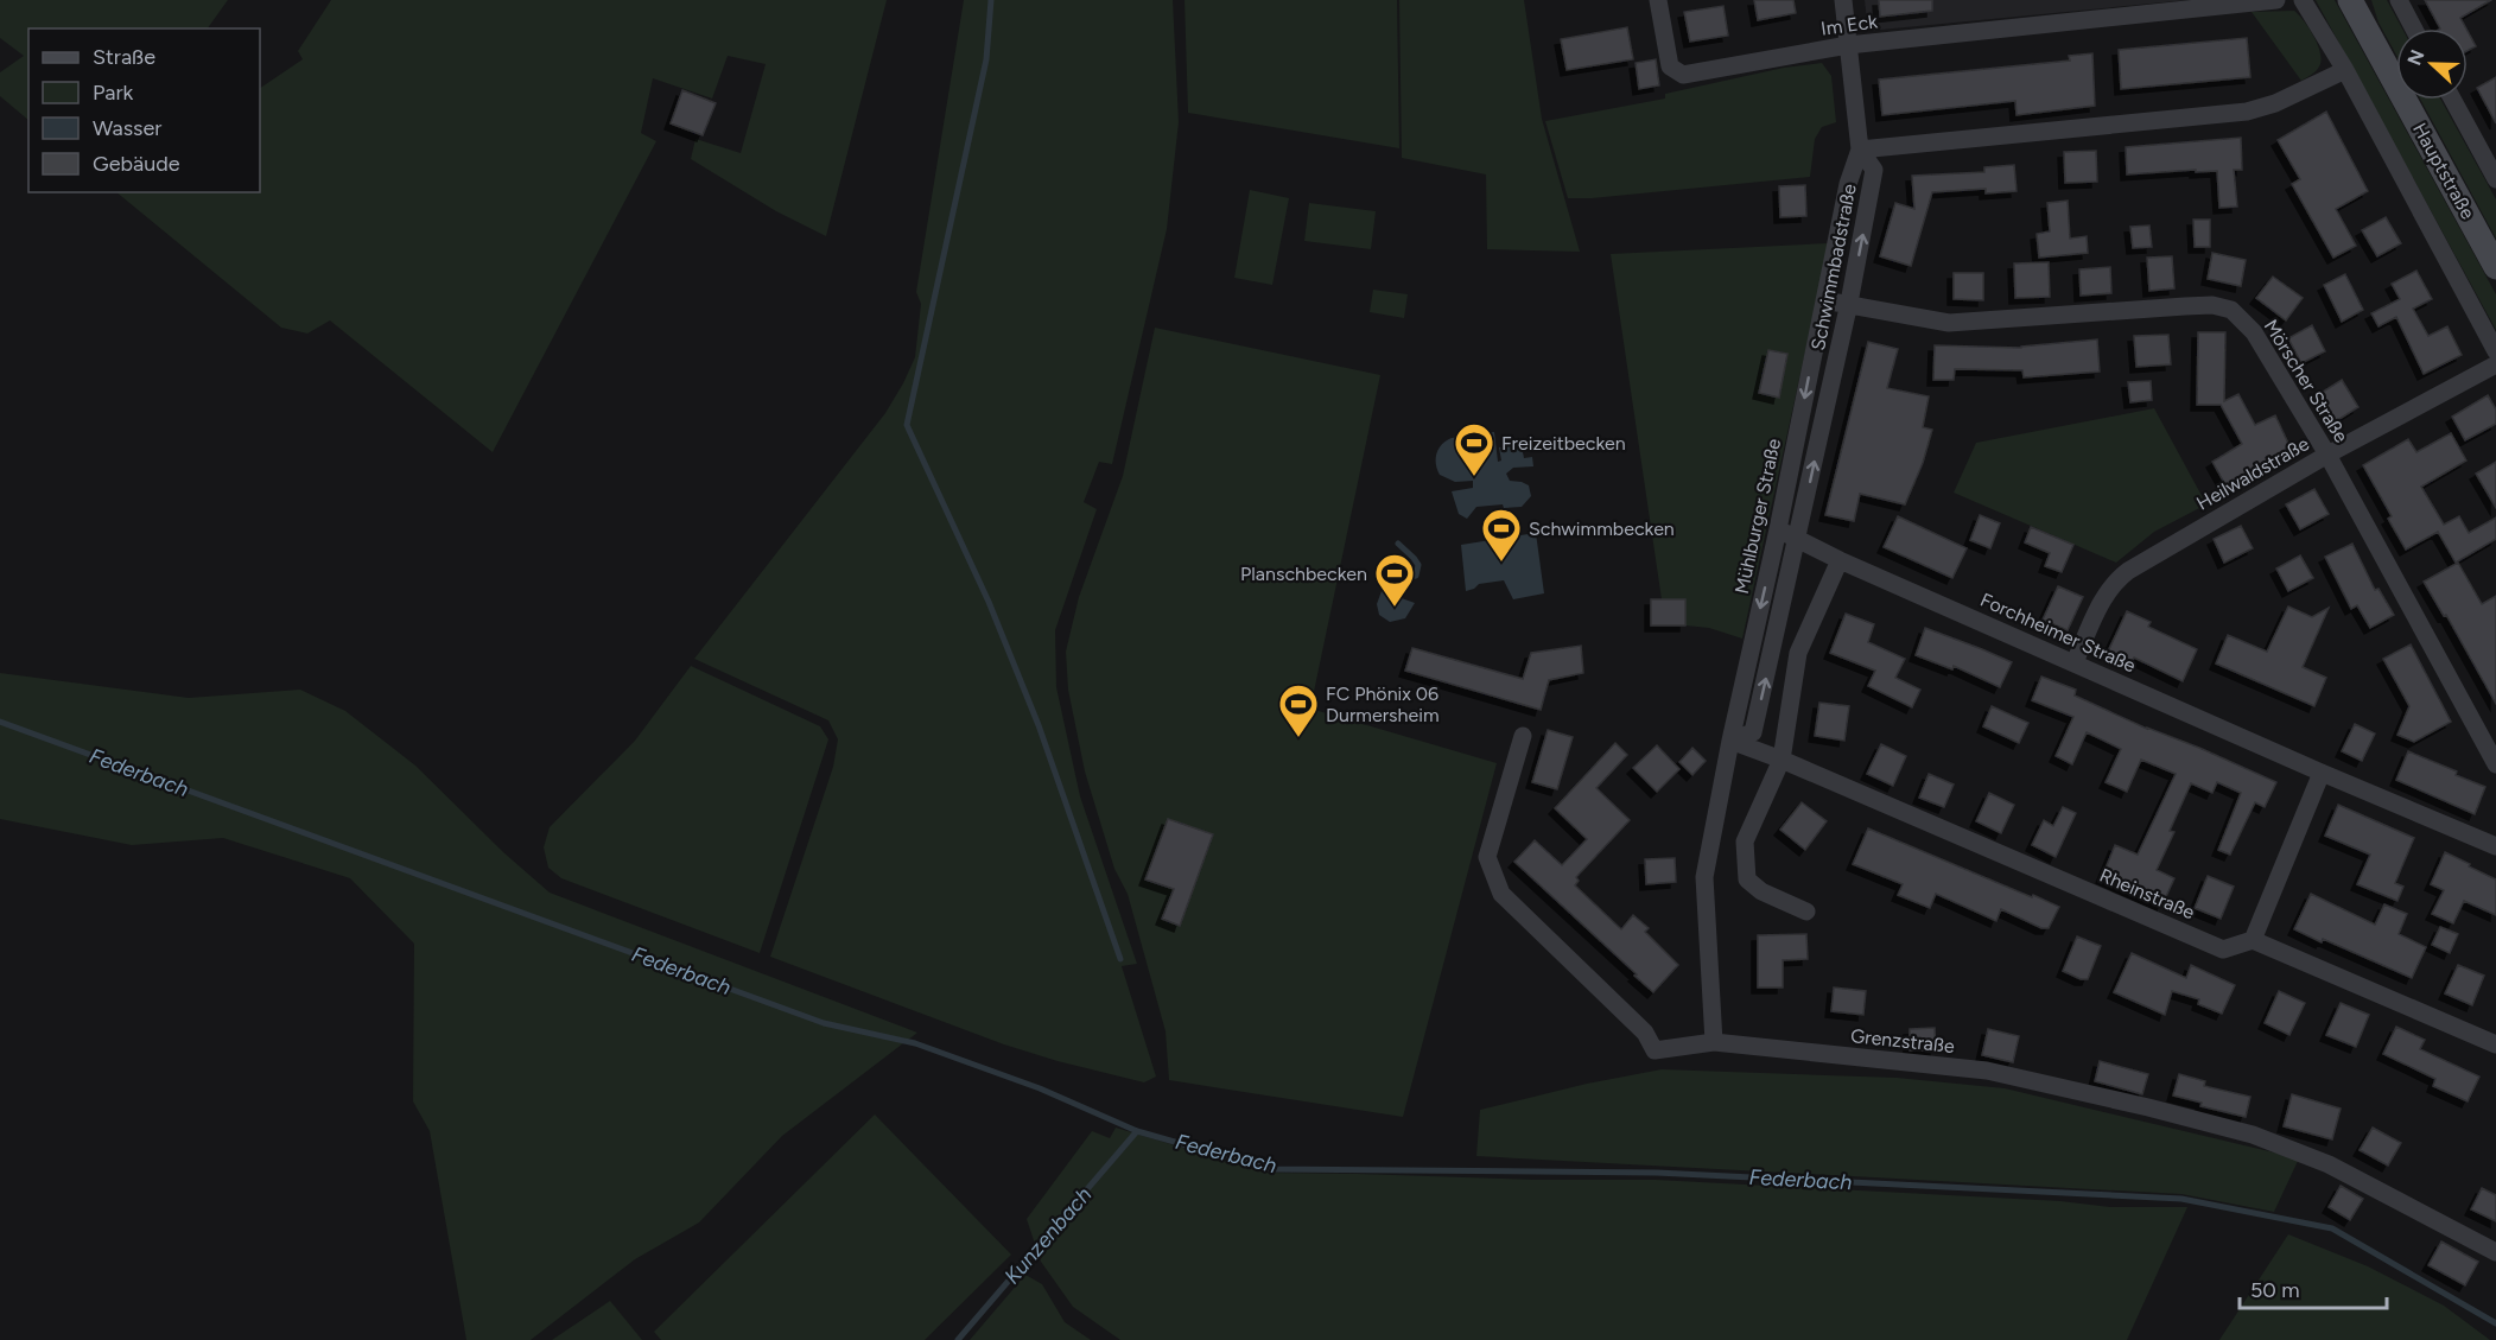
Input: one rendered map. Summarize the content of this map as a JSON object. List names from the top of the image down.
{
  "streets": {
    "street": [
      "Im Eck",
      "Hauptstraße",
      "Schwimmbadstraße",
      "Mörscher Straße",
      "Heilwaldstraße",
      "Mühlburger Straße",
      "Forchheimer Straße",
      "Rheinstraße",
      "Grenzstraße"
    ]
  },
  "crossings": [
    ["Im Eck", "Mühlburger Straße"],
    ["Schwimmbadstraße", "Mörscher Straße"],
    ["Schwimmbadstraße", "Mühlburger Straße"],
    ["Schwimmbadstraße", "Forchheimer Straße"],
    ["Schwimmbadstraße", "Rheinstraße"],
    ["Mörscher Straße", "Heilwaldstraße"],
    ["Mörscher Straße", "Mühlburger Straße"],
    ["Heilwaldstraße", "Forchheimer Straße"],
    ["Mühlburger Straße", "Forchheimer Straße"],
    ["Mühlburger Straße", "Rheinstraße"],
    ["Mühlburger Straße", "Grenzstraße"]
  ],
  "water": ["Federbach", "Kunzenbach"],
  "places": {
    "sports": [
      "Freizeitbecken",
      "Schwimmbecken",
      "Planschbecken",
      "FC Phönix 06 Durmersheim"
    ]
  },
  "legend": [
    "Straße",
    "Park",
    "Wasser",
    "Gebäude"
  ],
  "scale_bar": "50 m",
  "north": "left"
}
